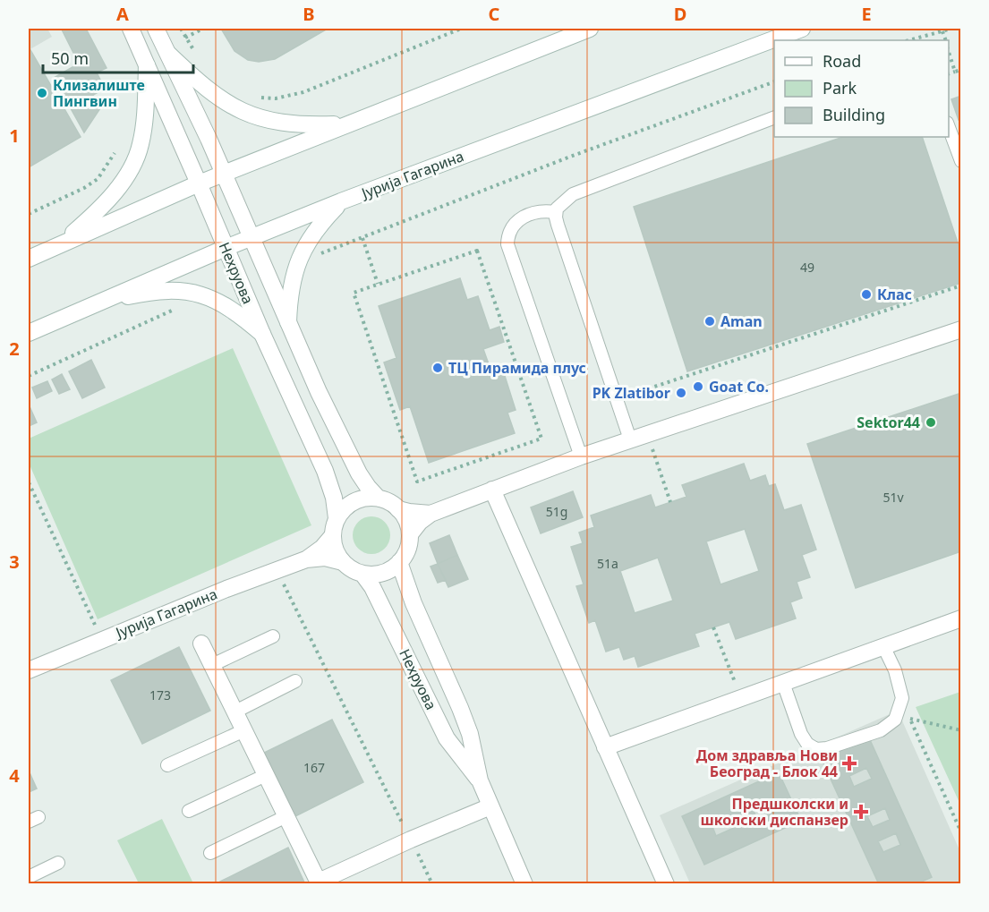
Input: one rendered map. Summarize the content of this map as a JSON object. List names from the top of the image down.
{
  "streets": {
    "street": ["Јурија Гагарина", "Нехруова"]
  },
  "crossings": [
    ["Јурија Гагарина", "Нехруова"]
  ],
  "places": {
    "other": [
      "Клизалиште Пингвин",
      "Клас",
      "Aman",
      "ТЦ Пирамида плус",
      "Goat Co.",
      "PK Zlatibor",
      "Sektor44"
    ],
    "health": ["Дом здравља Нови Београд - Блок 44", "Предшколски и школски диспанзер"]
  },
  "house_numbers": [
    "49",
    "51v",
    "51g",
    "51a",
    "173",
    "167"
  ],
  "legend": ["Road", "Park", "Building"],
  "scale_bar": "50 m",
  "grid": {
    "columns": [
      "A",
      "B",
      "C",
      "D",
      "E"
    ],
    "rows": [
      "1",
      "2",
      "3",
      "4"
    ]
  }
}
